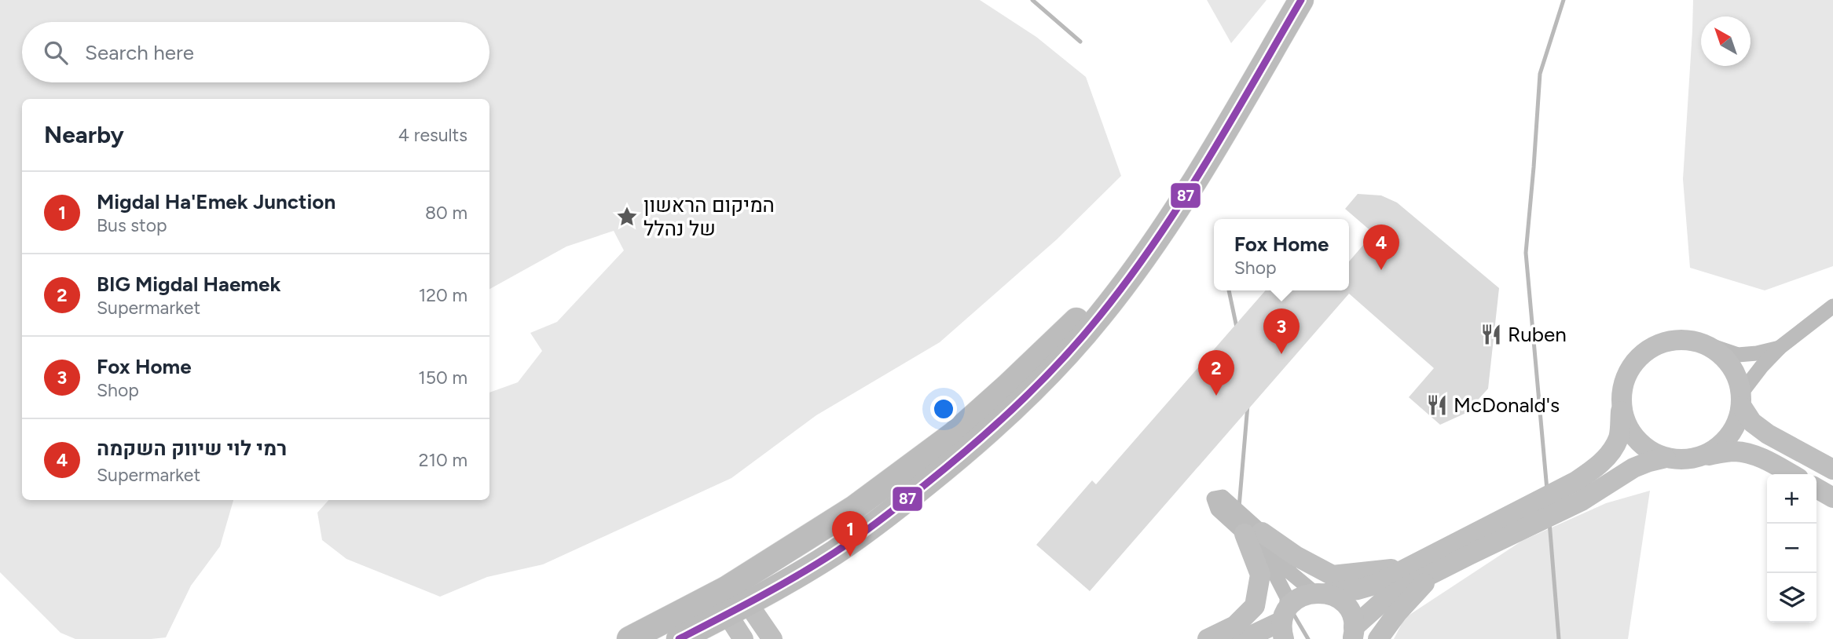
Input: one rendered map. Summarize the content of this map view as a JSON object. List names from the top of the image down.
{
  "places": {
    "place": ["המיקום הראשון של נהלל"],
    "restaurant": ["Ruben", "McDonald's"]
  },
  "lines": ["transit line 87"],
  "north": "top left",
  "page": {
    "search": "Search here",
    "heading": ["Nearby", "4 results"],
    "list": [
      {
        "mark": "1",
        "name": "Migdal Ha'Emek Junction",
        "note": "Bus stop",
        "value": "80 m"
      },
      {
        "mark": "2",
        "name": "BIG Migdal Haemek",
        "note": "Supermarket",
        "value": "120 m"
      },
      {
        "mark": "3",
        "name": "Fox Home",
        "note": "Shop",
        "value": "150 m"
      },
      {
        "mark": "4",
        "name": "רמי לוי שיווק השקמה",
        "note": "Supermarket",
        "value": "210 m"
      }
    ],
    "popup": ["Fox Home", "Shop"],
    "pins": [
      "4",
      "3",
      "2",
      "1"
    ],
    "map_buttons": ["+", "−"]
  }
}
